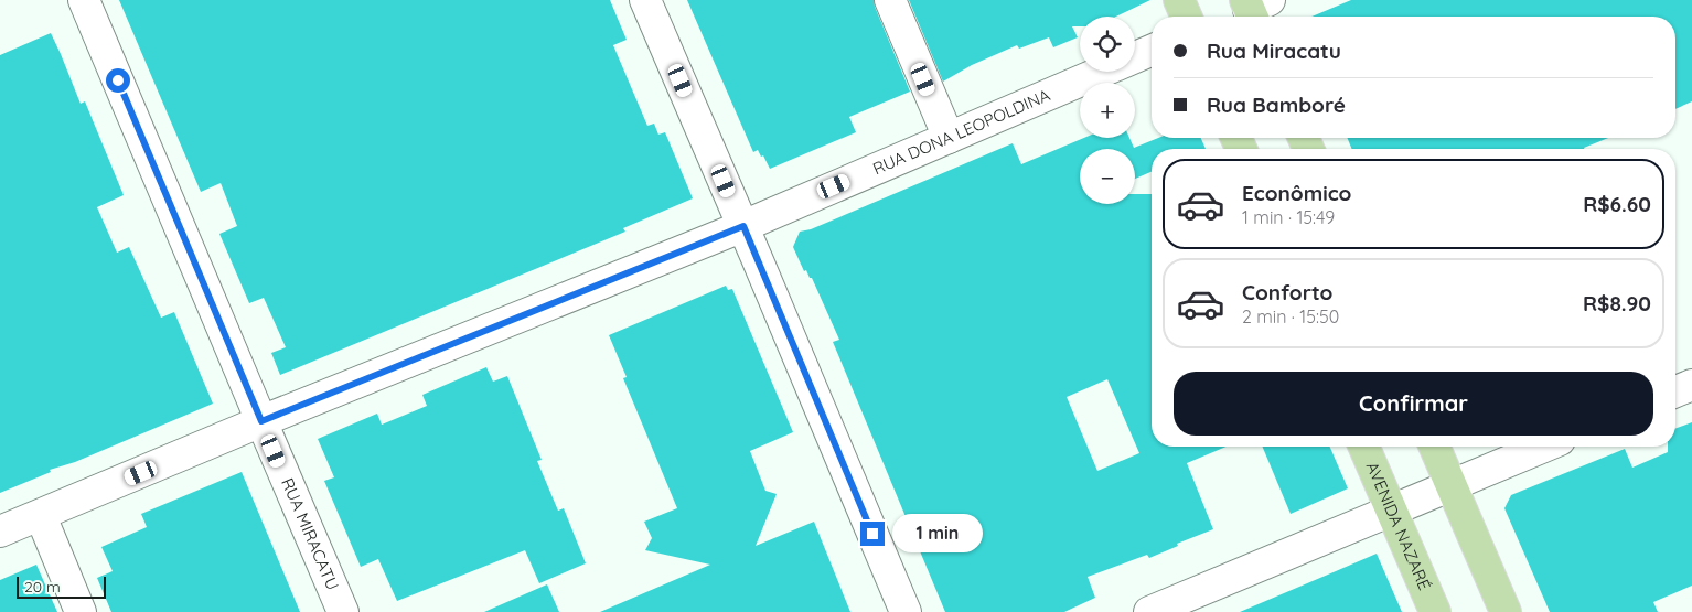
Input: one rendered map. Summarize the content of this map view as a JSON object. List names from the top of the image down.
{
  "streets": {
    "main road": ["AVENIDA NAZARÉ"],
    "street": ["RUA DONA LEOPOLDINA", "RUA MIRACATU"]
  },
  "crossings": [
    ["RUA DONA LEOPOLDINA", "RUA MIRACATU"]
  ],
  "scale_bar": "20 m",
  "page": {
    "map_buttons": ["+", "−"],
    "banner": ["Rua Miracatu", "Rua Bamboré"],
    "list": [
      {
        "name": "Econômico",
        "note": "1 min · 15:49",
        "value": "R$6.60"
      },
      {
        "name": "Conforto",
        "note": "2 min · 15:50",
        "value": "R$8.90"
      }
    ],
    "buttons": "Confirmar",
    "bubble": "1 min",
    "scale": "20 m"
  }
}
